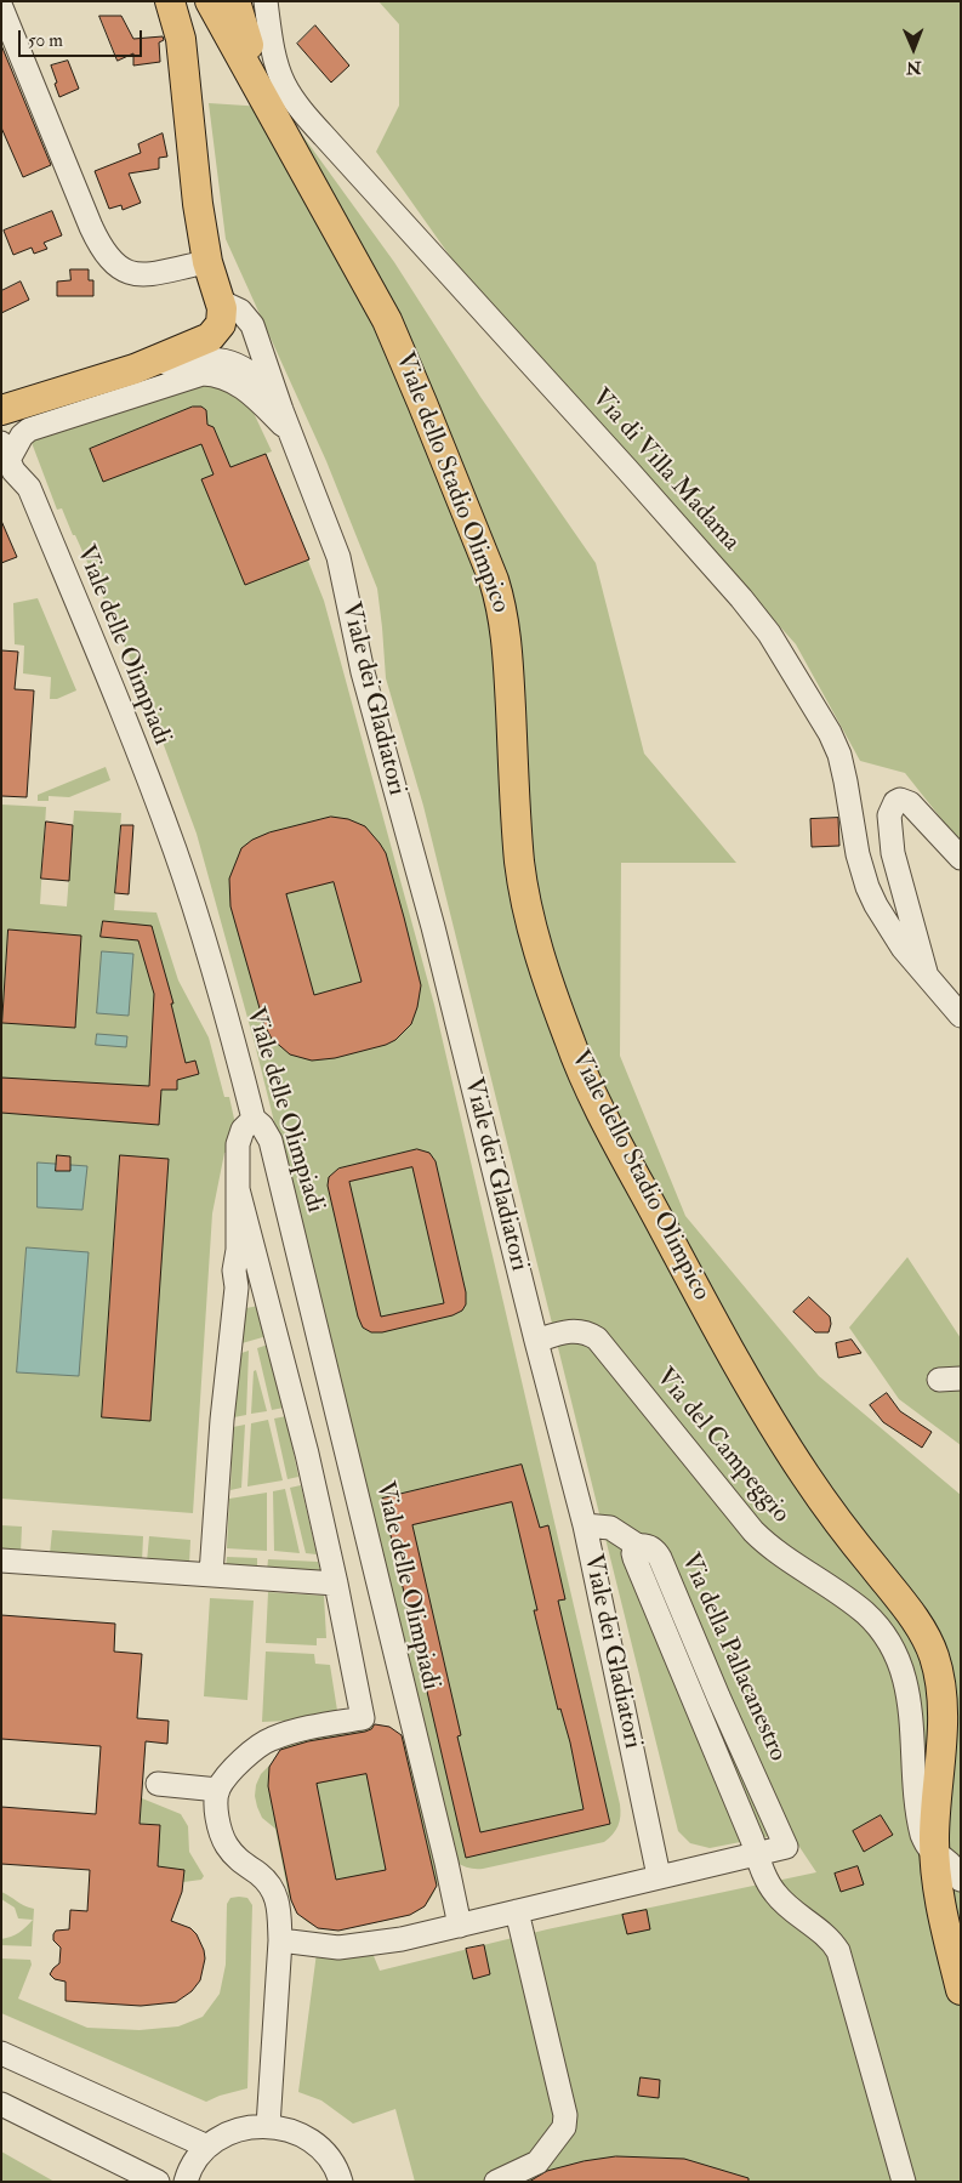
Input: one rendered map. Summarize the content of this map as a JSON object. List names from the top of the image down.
{
  "streets": {
    "main road": ["Viale dello Stadio Olimpico"],
    "street": [
      "Via di Villa Madama",
      "Viale delle Olimpiadi",
      "Viale dei Gladiatori",
      "Via del Campeggio",
      "Via della Pallacanestro"
    ]
  },
  "crossings": [
    ["Viale dello Stadio Olimpico", "Via del Campeggio"],
    ["Viale dei Gladiatori", "Via del Campeggio"],
    ["Viale dei Gladiatori", "Via della Pallacanestro"]
  ],
  "scale_bar": "50 m",
  "north": "bottom"
}
